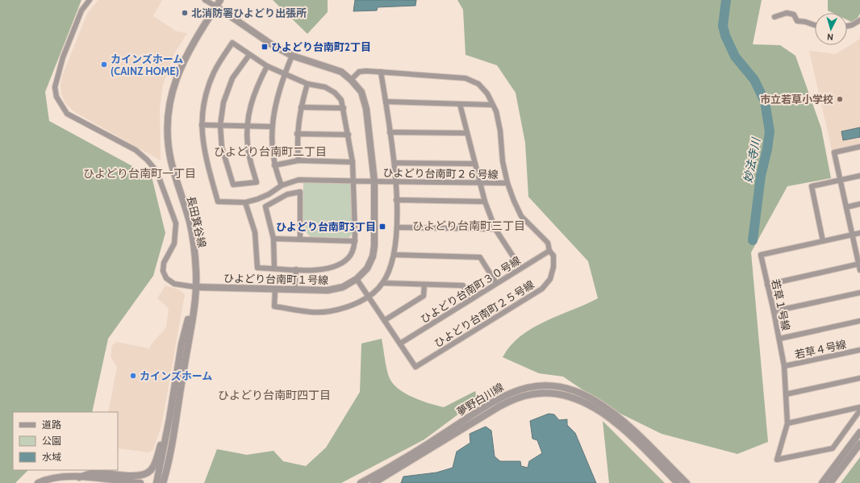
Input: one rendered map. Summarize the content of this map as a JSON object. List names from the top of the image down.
{
  "streets": {
    "street": [
      "ひよどり台南町２６号線",
      "長田箕谷線",
      "ひよどり台南町１号線",
      "ひよどり台南町３０号線",
      "若草１号線",
      "ひよどり台南町２５号線",
      "若草４号線",
      "夢野白川線"
    ]
  },
  "crossings": [
    ["ひよどり台南町２６号線", "ひよどり台南町１号線"],
    ["ひよどり台南町２６号線", "ひよどり台南町２５号線"],
    ["長田箕谷線", "ひよどり台南町１号線"],
    ["ひよどり台南町１号線", "ひよどり台南町２５号線"],
    ["ひよどり台南町３０号線", "ひよどり台南町２５号線"],
    ["若草１号線", "若草４号線"]
  ],
  "districts": [
    "ひよどり台南町二丁目",
    "ひよどり台南町一丁目",
    "ひよどり台南町三丁目",
    "ひよどり台南町四丁目"
  ],
  "water": ["妙法寺川"],
  "places": {
    "other": [
      "北消防署ひよどり出張所",
      "カインズホーム (CAINZ HOME)",
      "市立若草小学校",
      "カインズホーム"
    ],
    "transit": ["ひよどり台南町2丁目", "ひよどり台南町3丁目"]
  },
  "legend": ["道路", "公園", "水域"],
  "north": "bottom"
}
